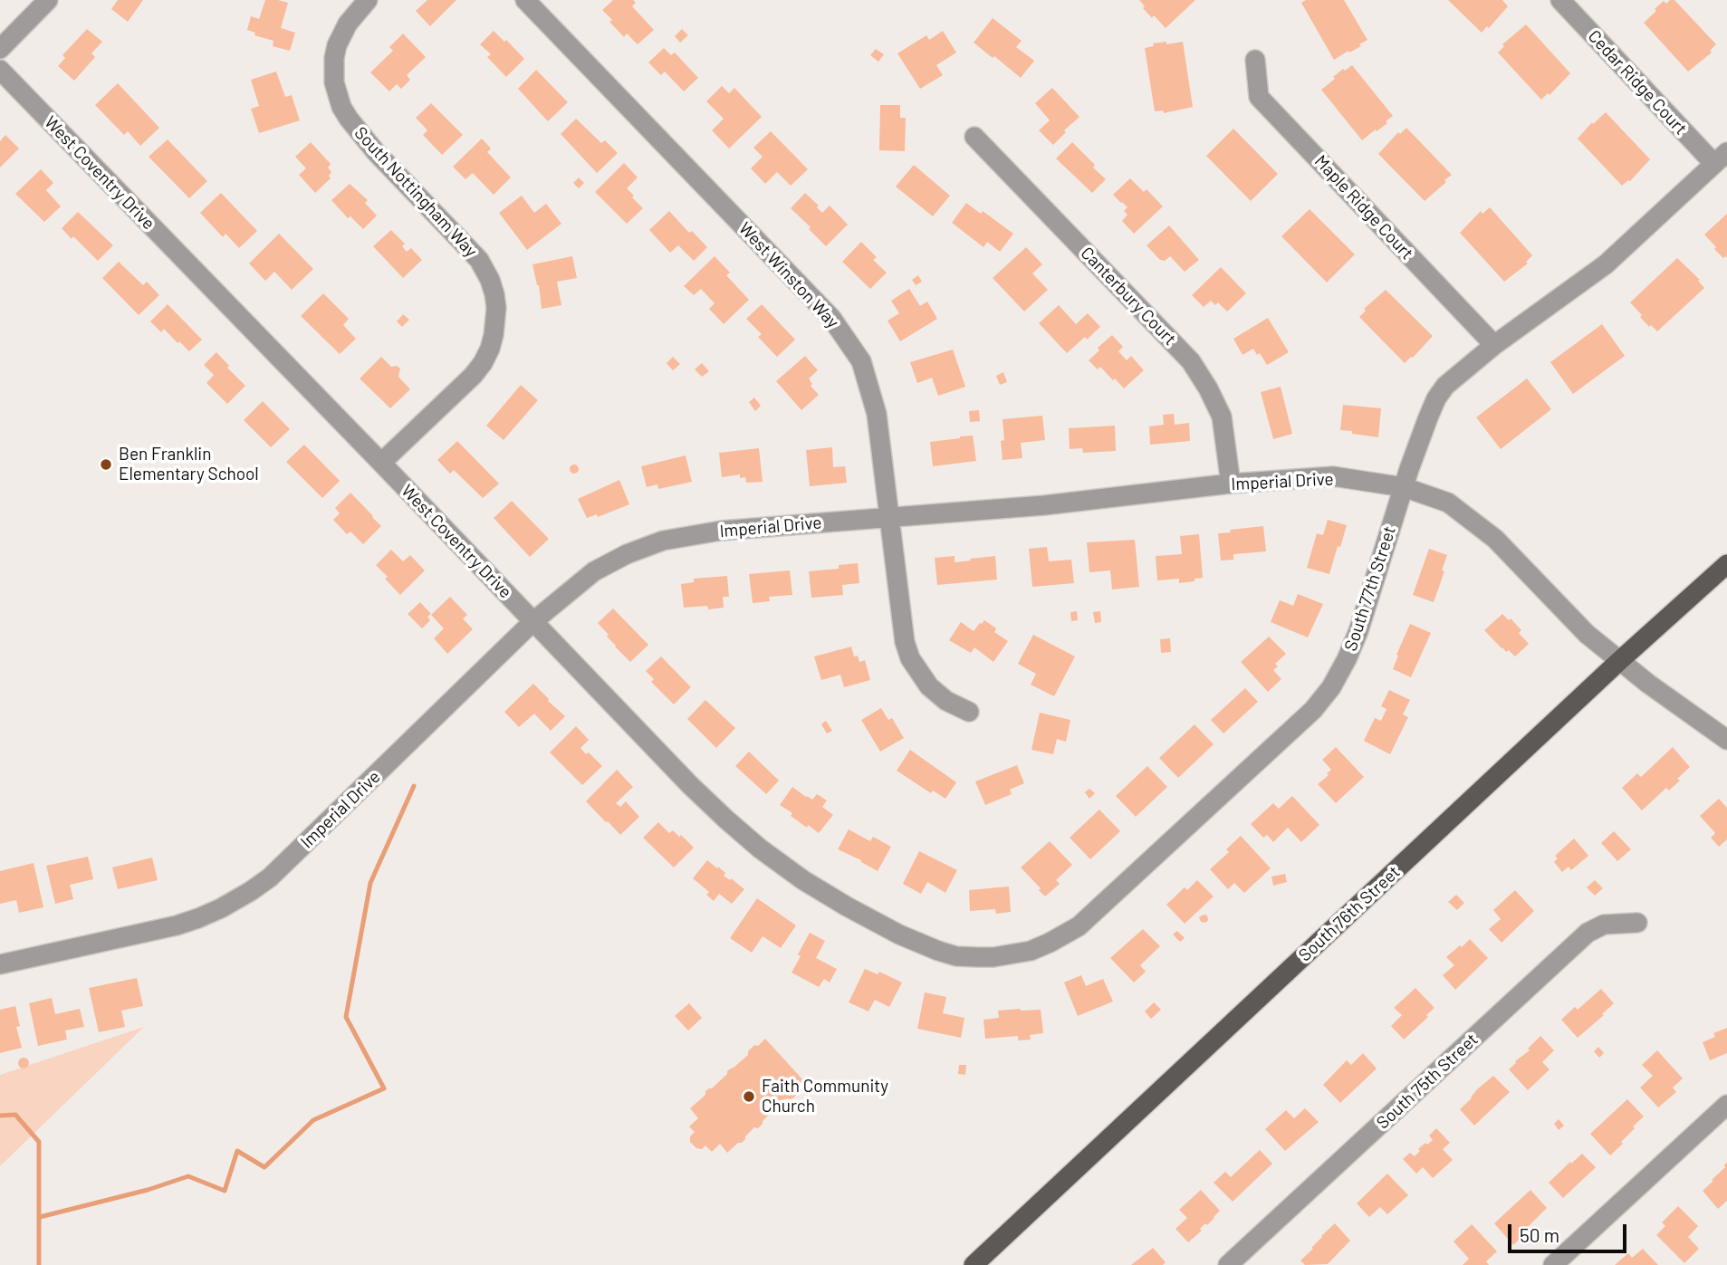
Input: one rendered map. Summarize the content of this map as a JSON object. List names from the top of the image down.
{
  "streets": {
    "main road": ["South 76th Street"],
    "street": [
      "Cedar Ridge Court",
      "West Coventry Drive",
      "South Nottingham Way",
      "Maple Ridge Court",
      "West Winston Way",
      "Canterbury Court",
      "Imperial Drive",
      "South 77th Street",
      "South 75th Street"
    ]
  },
  "crossings": [
    ["Cedar Ridge Court", "South 77th Street"],
    ["West Coventry Drive", "South Nottingham Way"],
    ["West Coventry Drive", "Imperial Drive"],
    ["West Coventry Drive", "South 77th Street"],
    ["Maple Ridge Court", "South 77th Street"],
    ["West Winston Way", "Imperial Drive"],
    ["Canterbury Court", "Imperial Drive"],
    ["Imperial Drive", "South 77th Street"],
    ["Imperial Drive", "South 76th Street"]
  ],
  "places": ["Ben Franklin Elementary School", "Faith Community Church"],
  "scale_bar": "50 m"
}
